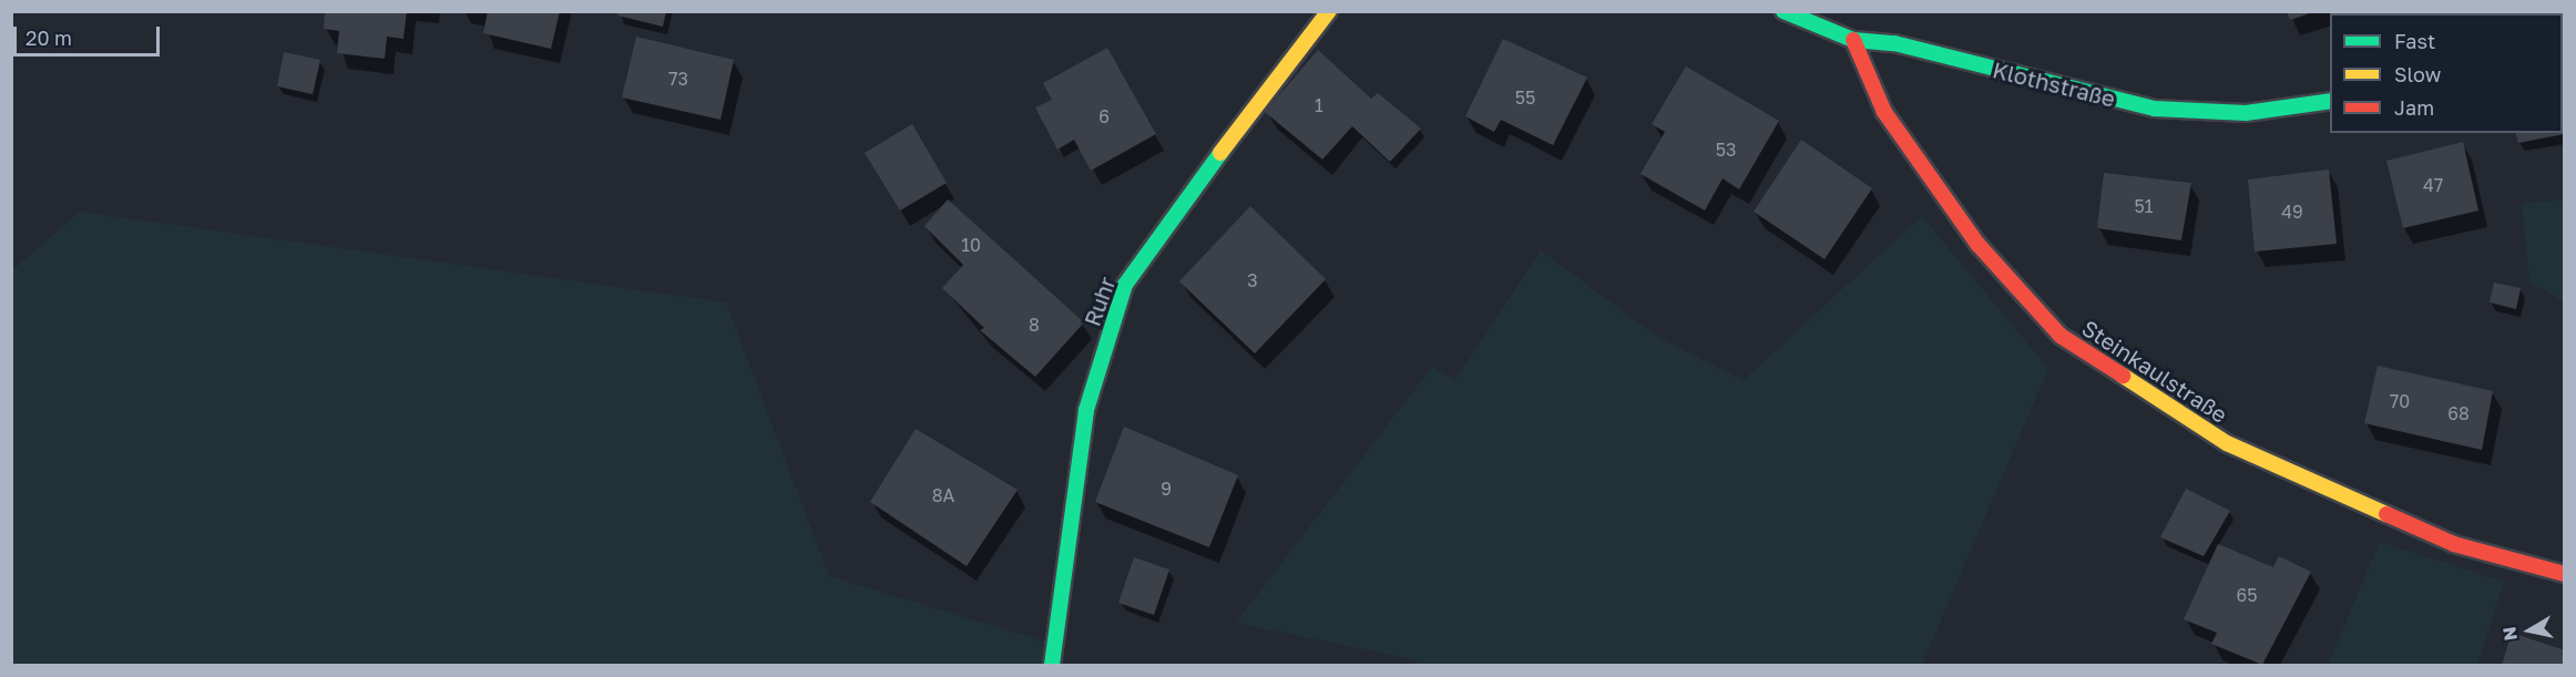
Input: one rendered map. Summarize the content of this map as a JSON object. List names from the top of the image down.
{
  "streets": {
    "street": ["Klothstraße", "Ruhr", "Steinkaulstraße"]
  },
  "crossings": [
    ["Klothstraße", "Steinkaulstraße"]
  ],
  "house_numbers": [
    "73",
    "55",
    "1",
    "6",
    "53",
    "47",
    "51",
    "49",
    "10",
    "3",
    "8",
    "70",
    "68",
    "9",
    "8A",
    "65"
  ],
  "legend": ["Fast", "Slow", "Jam"],
  "scale_bar": "20 m",
  "north": "left"
}
